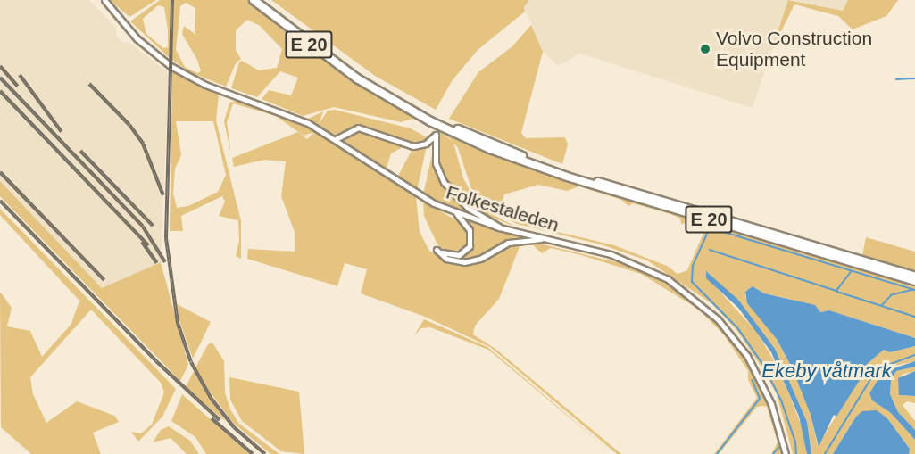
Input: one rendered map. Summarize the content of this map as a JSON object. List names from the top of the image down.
{
  "streets": {
    "highway": ["E 20"],
    "main road": ["Folkestaleden"]
  },
  "water": ["Ekeby våtmark"],
  "places": ["Volvo Construction Equipment"]
}
